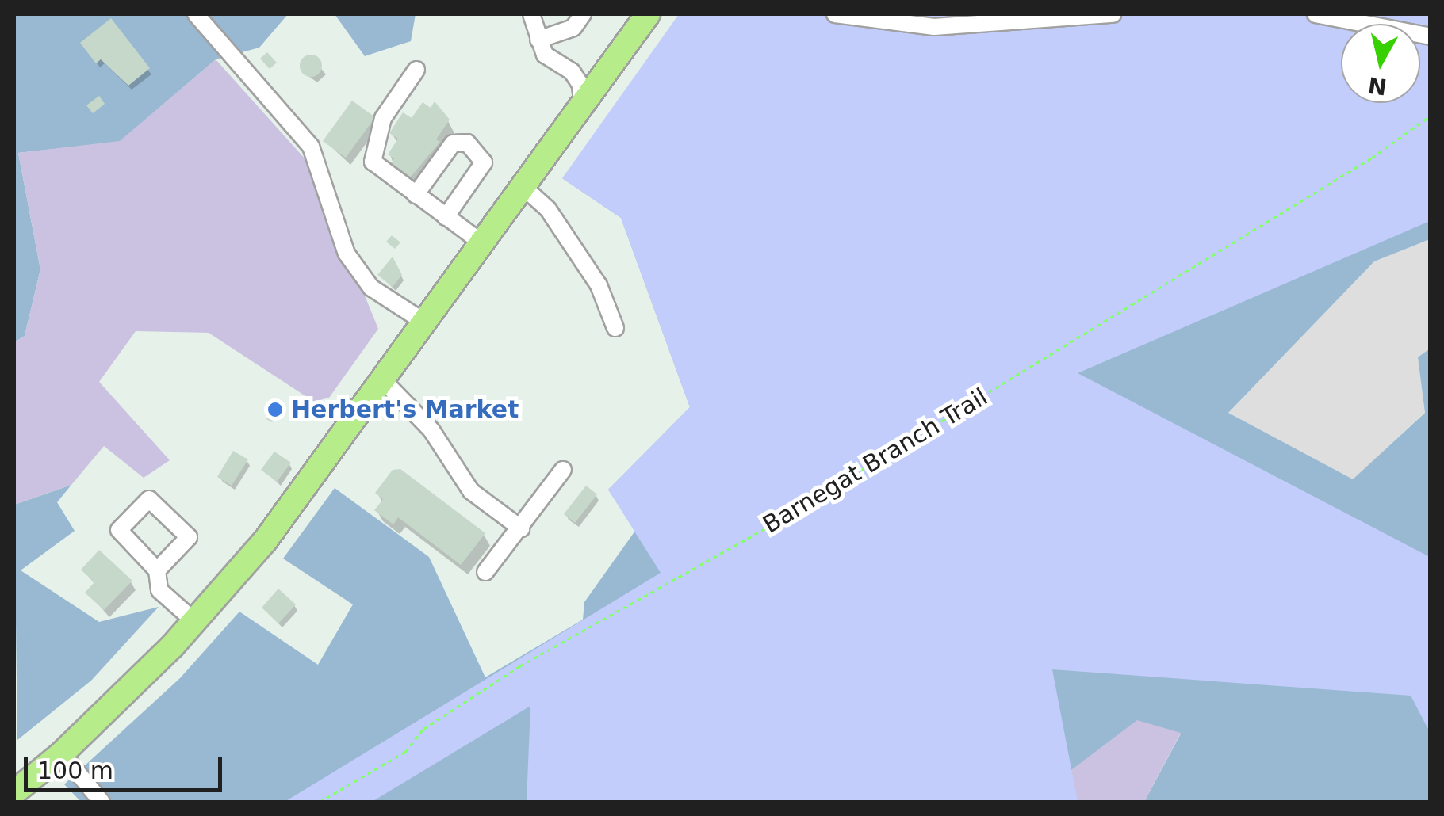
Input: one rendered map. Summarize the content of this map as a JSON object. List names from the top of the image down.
{
  "streets": {
    "path": ["Barnegat Branch Trail"]
  },
  "places": ["Herbert's Market"],
  "scale_bar": "100 m",
  "north": "bottom"
}
